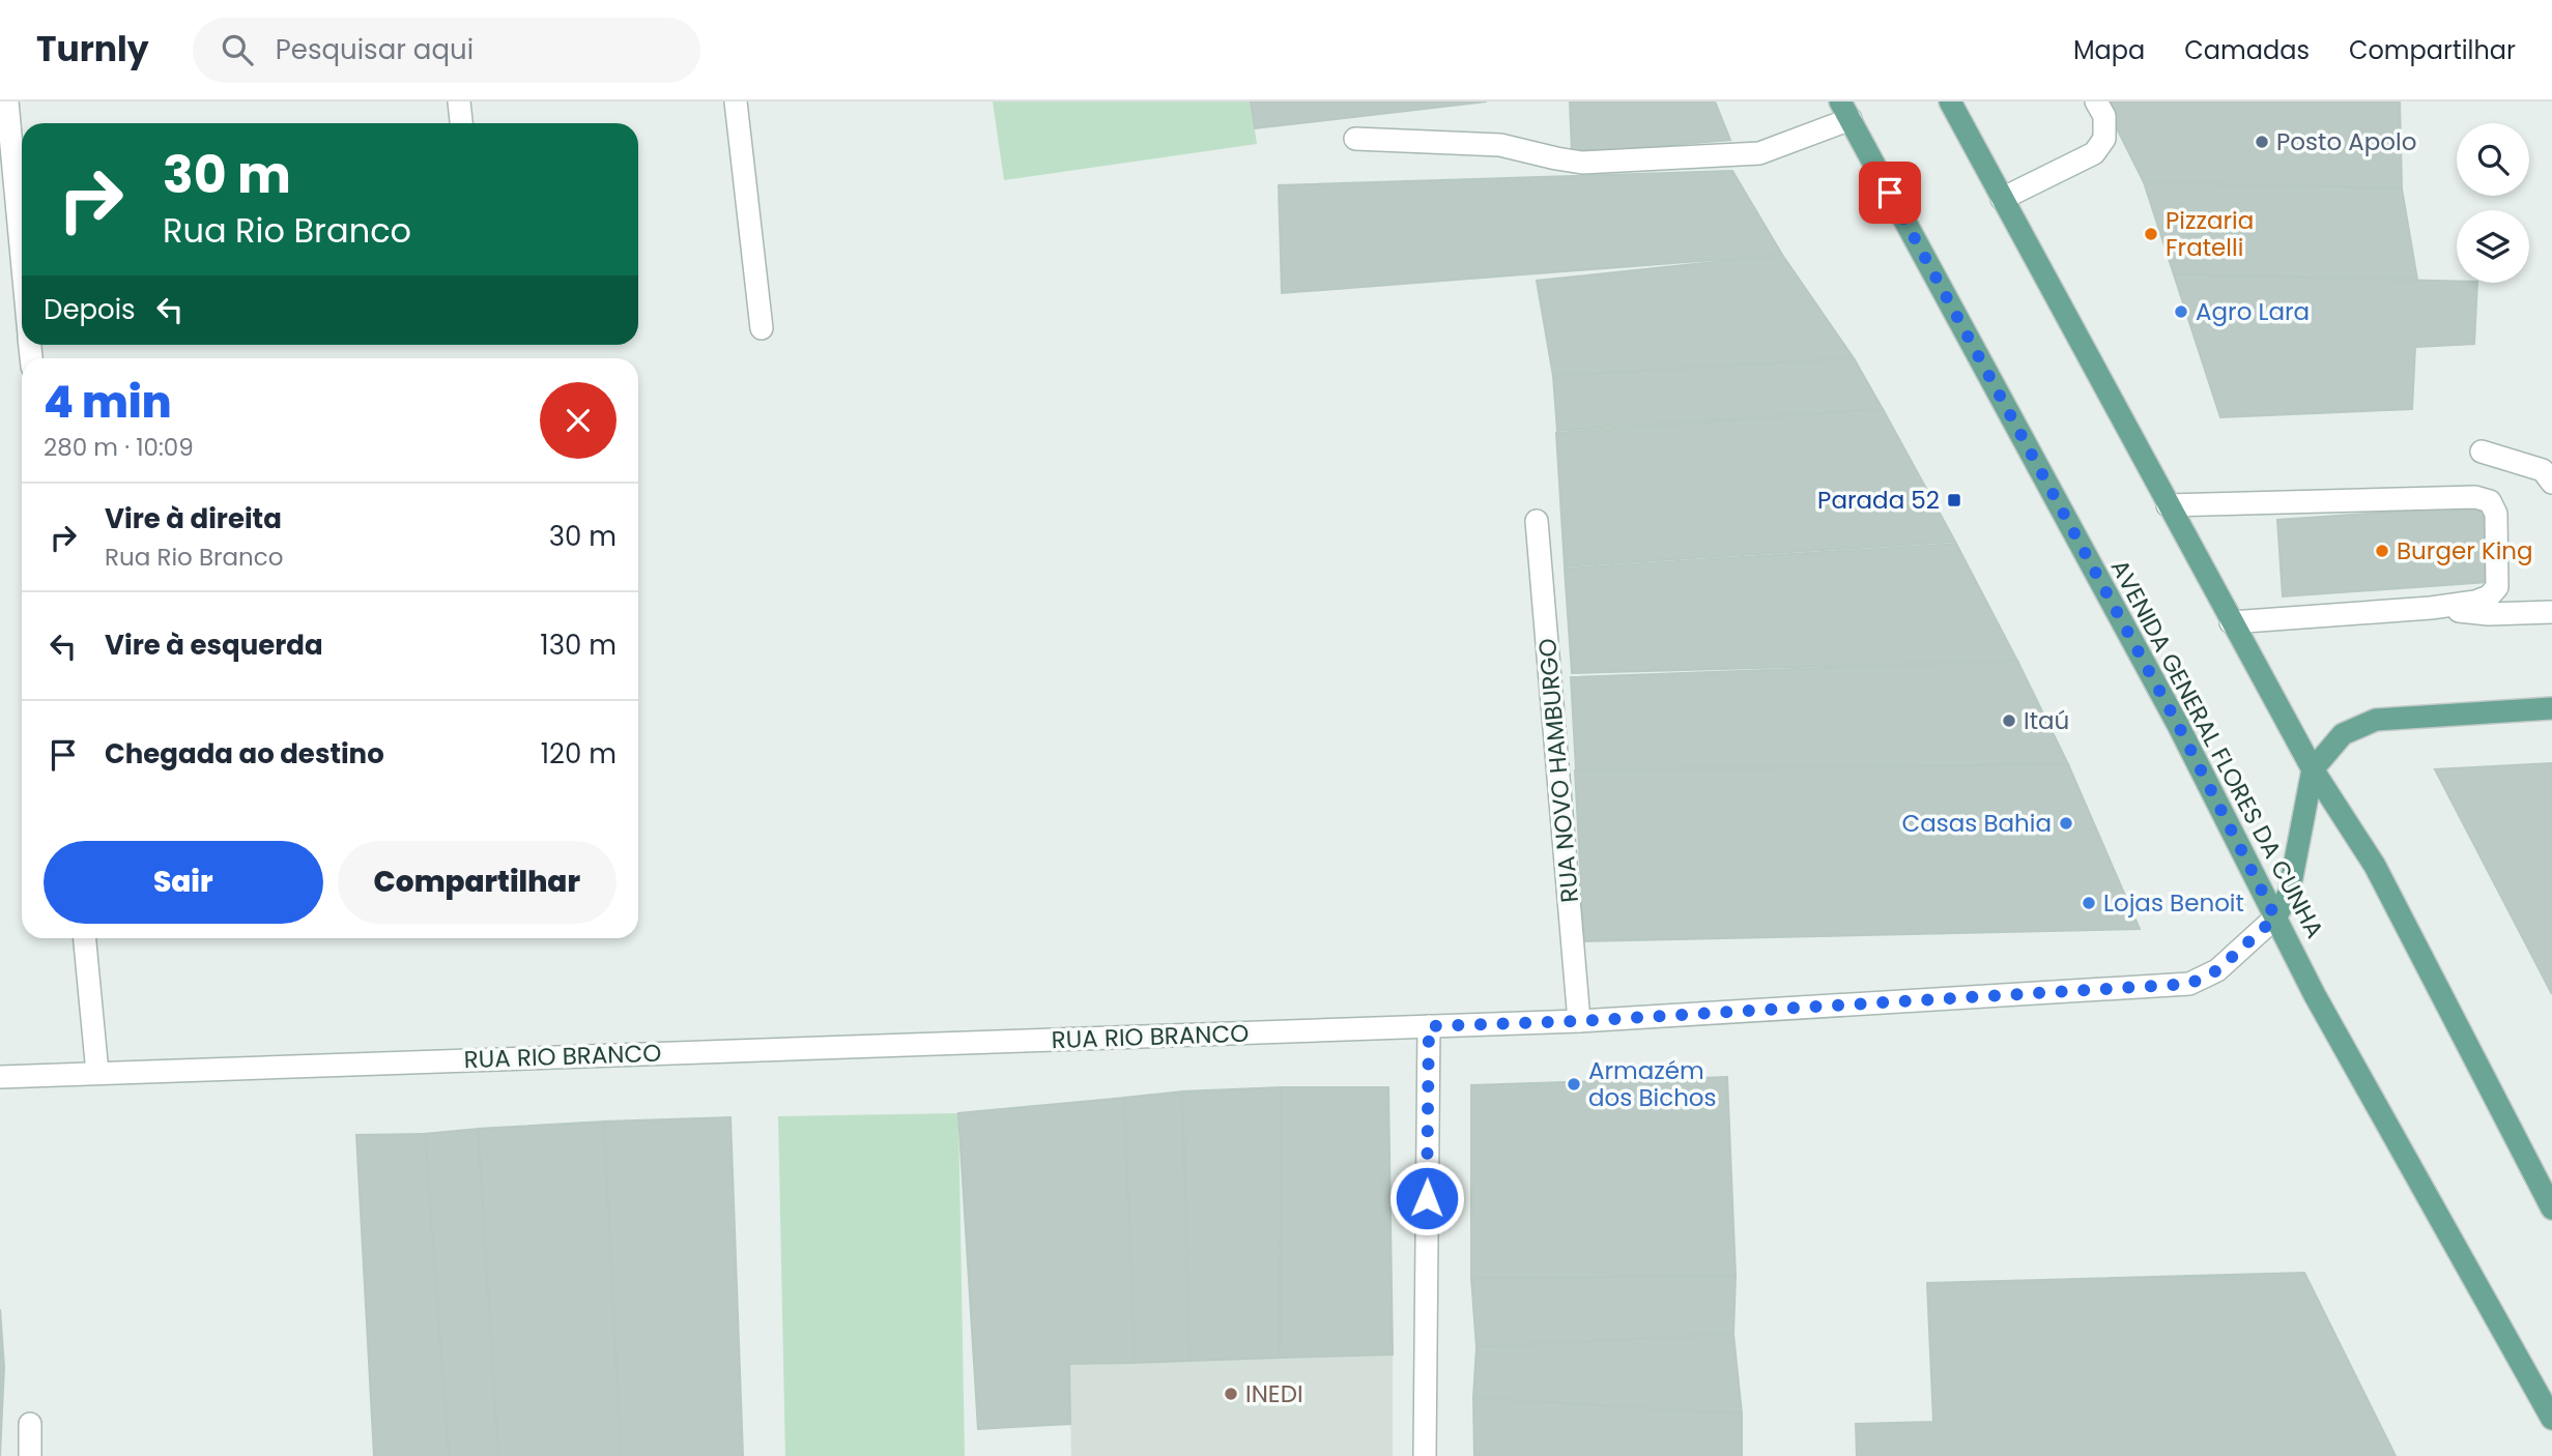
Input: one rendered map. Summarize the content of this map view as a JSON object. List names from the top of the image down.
{
  "streets": {
    "main road": ["AVENIDA GENERAL FLORES DA CUNHA"],
    "street": ["RUA NOVO HAMBURGO", "RUA RIO BRANCO"]
  },
  "crossings": [
    ["AVENIDA GENERAL FLORES DA CUNHA", "RUA RIO BRANCO"],
    ["RUA NOVO HAMBURGO", "RUA RIO BRANCO"]
  ],
  "places": {
    "other": [
      "Posto Apolo",
      "Pizzaria Fratelli",
      "Agro Lara",
      "Burger King",
      "Itaú",
      "Casas Bahia",
      "Lojas Benoit",
      "Armazém dos Bichos",
      "INEDI"
    ],
    "transit": ["Parada 52"]
  },
  "page": {
    "header": "Turnly",
    "search": "Pesquisar aqui",
    "nav": ["Mapa", "Camadas", "Compartilhar"],
    "turn": ["30 m", "Rua Rio Branco"],
    "then": "Depois",
    "heading": ["4 min", "280 m · 10:09"],
    "list": [
      {
        "name": "Vire à direita",
        "note": "Rua Rio Branco",
        "value": "30 m"
      },
      {
        "name": "Vire à esquerda",
        "value": "130 m"
      },
      {
        "name": "Chegada ao destino",
        "value": "120 m"
      }
    ],
    "buttons": ["Sair", "Compartilhar"]
  }
}
